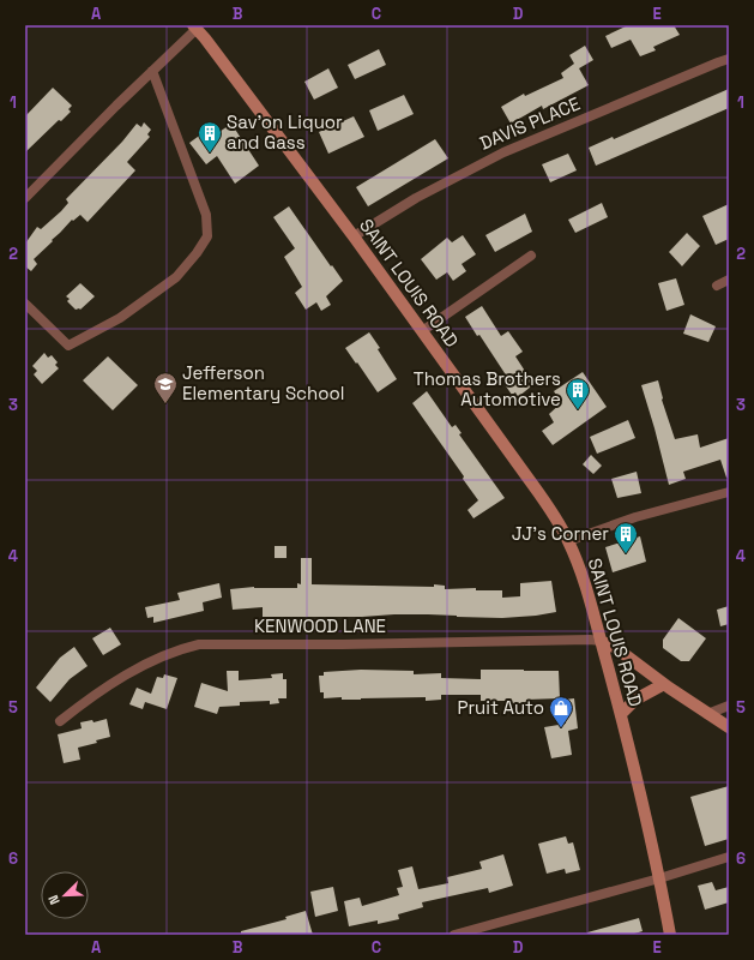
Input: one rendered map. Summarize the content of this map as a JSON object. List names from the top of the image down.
{
  "streets": {
    "street": ["DAVIS PLACE", "SAINT LOUIS ROAD", "KENWOOD LANE"]
  },
  "crossings": [
    ["DAVIS PLACE", "SAINT LOUIS ROAD"],
    ["SAINT LOUIS ROAD", "KENWOOD LANE"]
  ],
  "places": {
    "building": ["Sav'on Liquor and Gass", "Thomas Brothers Automotive", "JJ's Corner"],
    "school or university": ["Jefferson Elementary School"],
    "shop": ["Pruit Auto"]
  },
  "north": "bottom left",
  "grid": {
    "columns": [
      "A",
      "B",
      "C",
      "D",
      "E"
    ],
    "rows": [
      "1",
      "2",
      "3",
      "4",
      "5",
      "6"
    ]
  }
}
